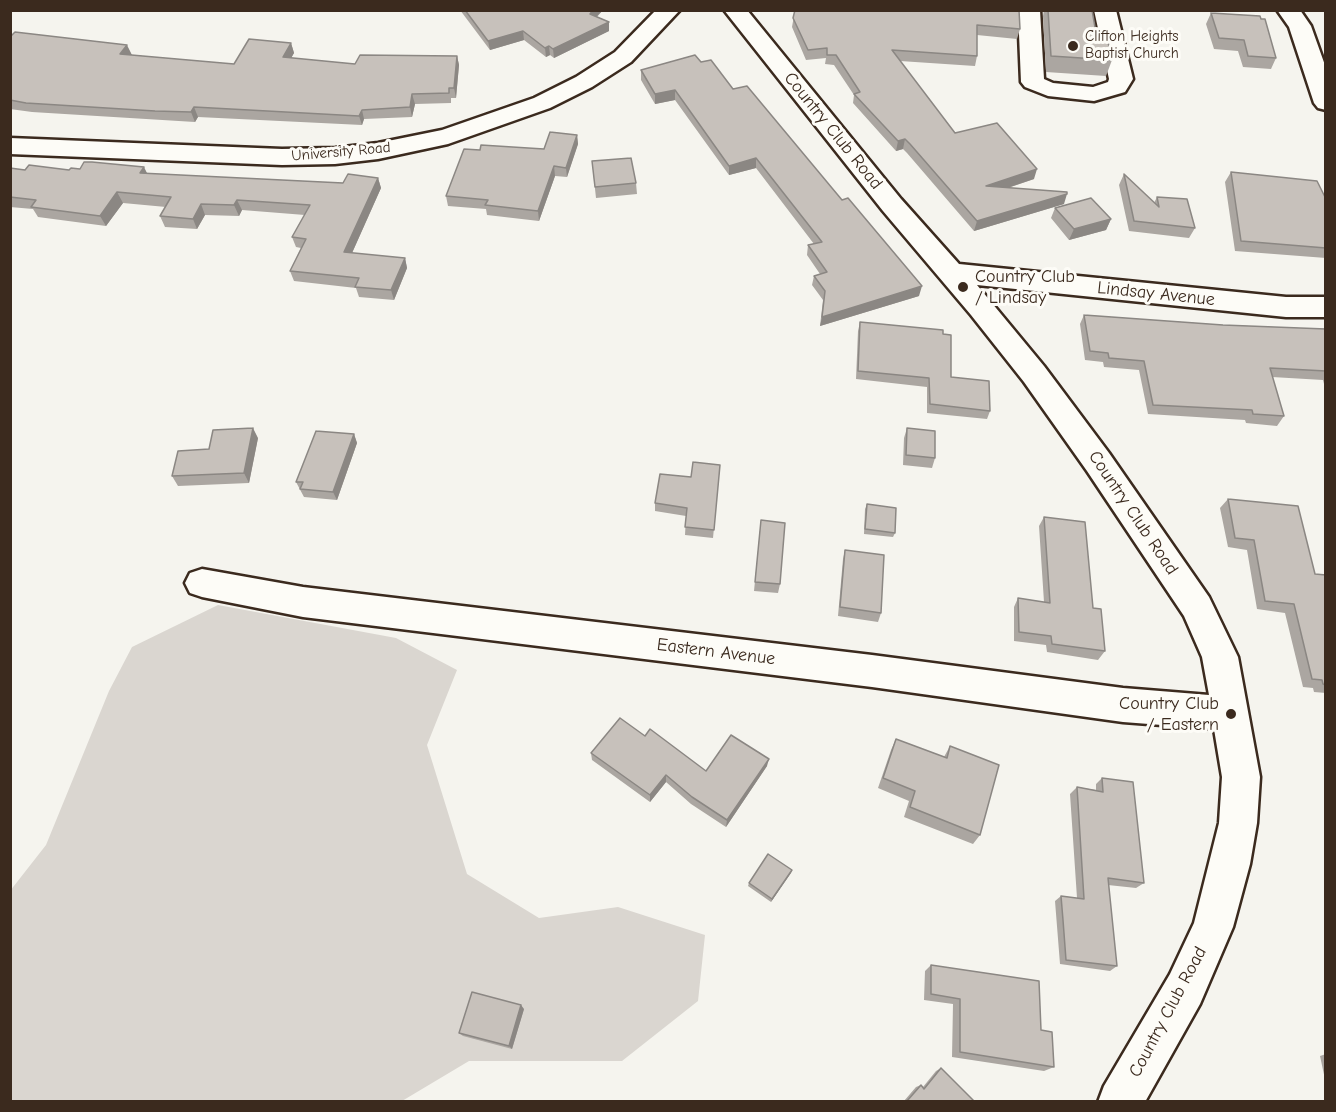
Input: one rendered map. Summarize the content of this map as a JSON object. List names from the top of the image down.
{
  "streets": {
    "street": [
      "Country Club Road",
      "University Road",
      "Lindsay Avenue",
      "Eastern Avenue"
    ]
  },
  "crossings": [
    ["Country Club Road", "Lindsay Avenue"],
    ["Country Club Road", "Eastern Avenue"]
  ],
  "places": ["Clifton Heights Baptist Church", "Country Club / Lindsay", "Country Club / Eastern"]
}
